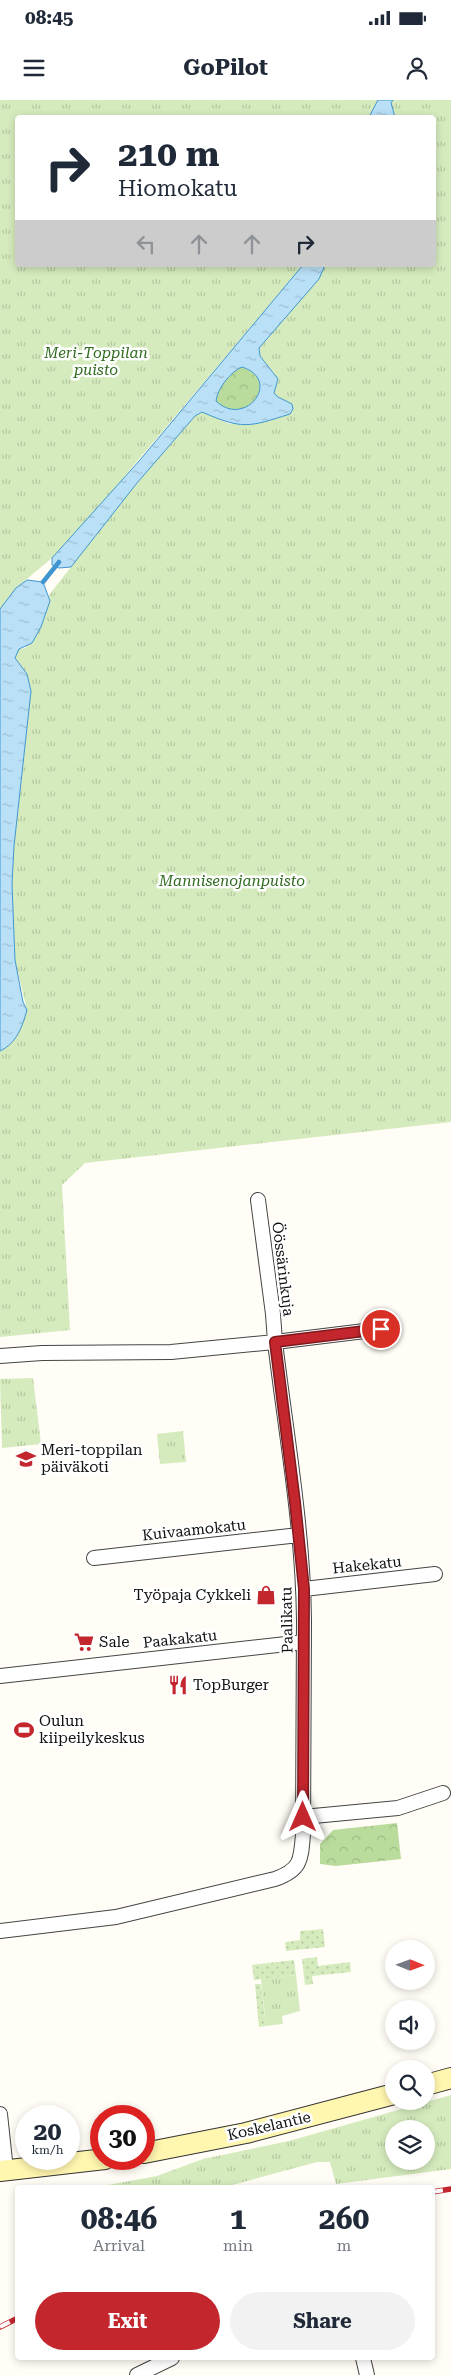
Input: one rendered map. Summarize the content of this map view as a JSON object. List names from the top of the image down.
{
  "streets": {
    "main road": ["Koskelantie"],
    "street": [
      "Öössärinkuja",
      "Kuivaamokatu",
      "Hakekatu",
      "Paalikatu",
      "Paakakatu"
    ]
  },
  "crossings": [
    ["Öössärinkuja", "Paalikatu"],
    ["Kuivaamokatu", "Paalikatu"],
    ["Hakekatu", "Paalikatu"],
    ["Paalikatu", "Paakakatu"]
  ],
  "parks": ["Meri-Toppilan puisto", "Mannisenojanpuisto"],
  "places": {
    "school or university": ["Meri-toppilan päiväkoti"],
    "shop": ["Työpaja Cykkeli"],
    "supermarket": ["Sale"],
    "restaurant": ["TopBurger"],
    "sports": ["Oulun kiipeilykeskus"]
  },
  "north": "right",
  "page": {
    "status": "08:45",
    "header": "GoPilot",
    "turn": ["210 m", "Hiomokatu"],
    "speed": "20 km/h",
    "limit": "30",
    "eta": [
      "08:46",
      "Arrival",
      "1",
      "min",
      "260",
      "m"
    ],
    "buttons": ["Exit", "Share"]
  }
}
